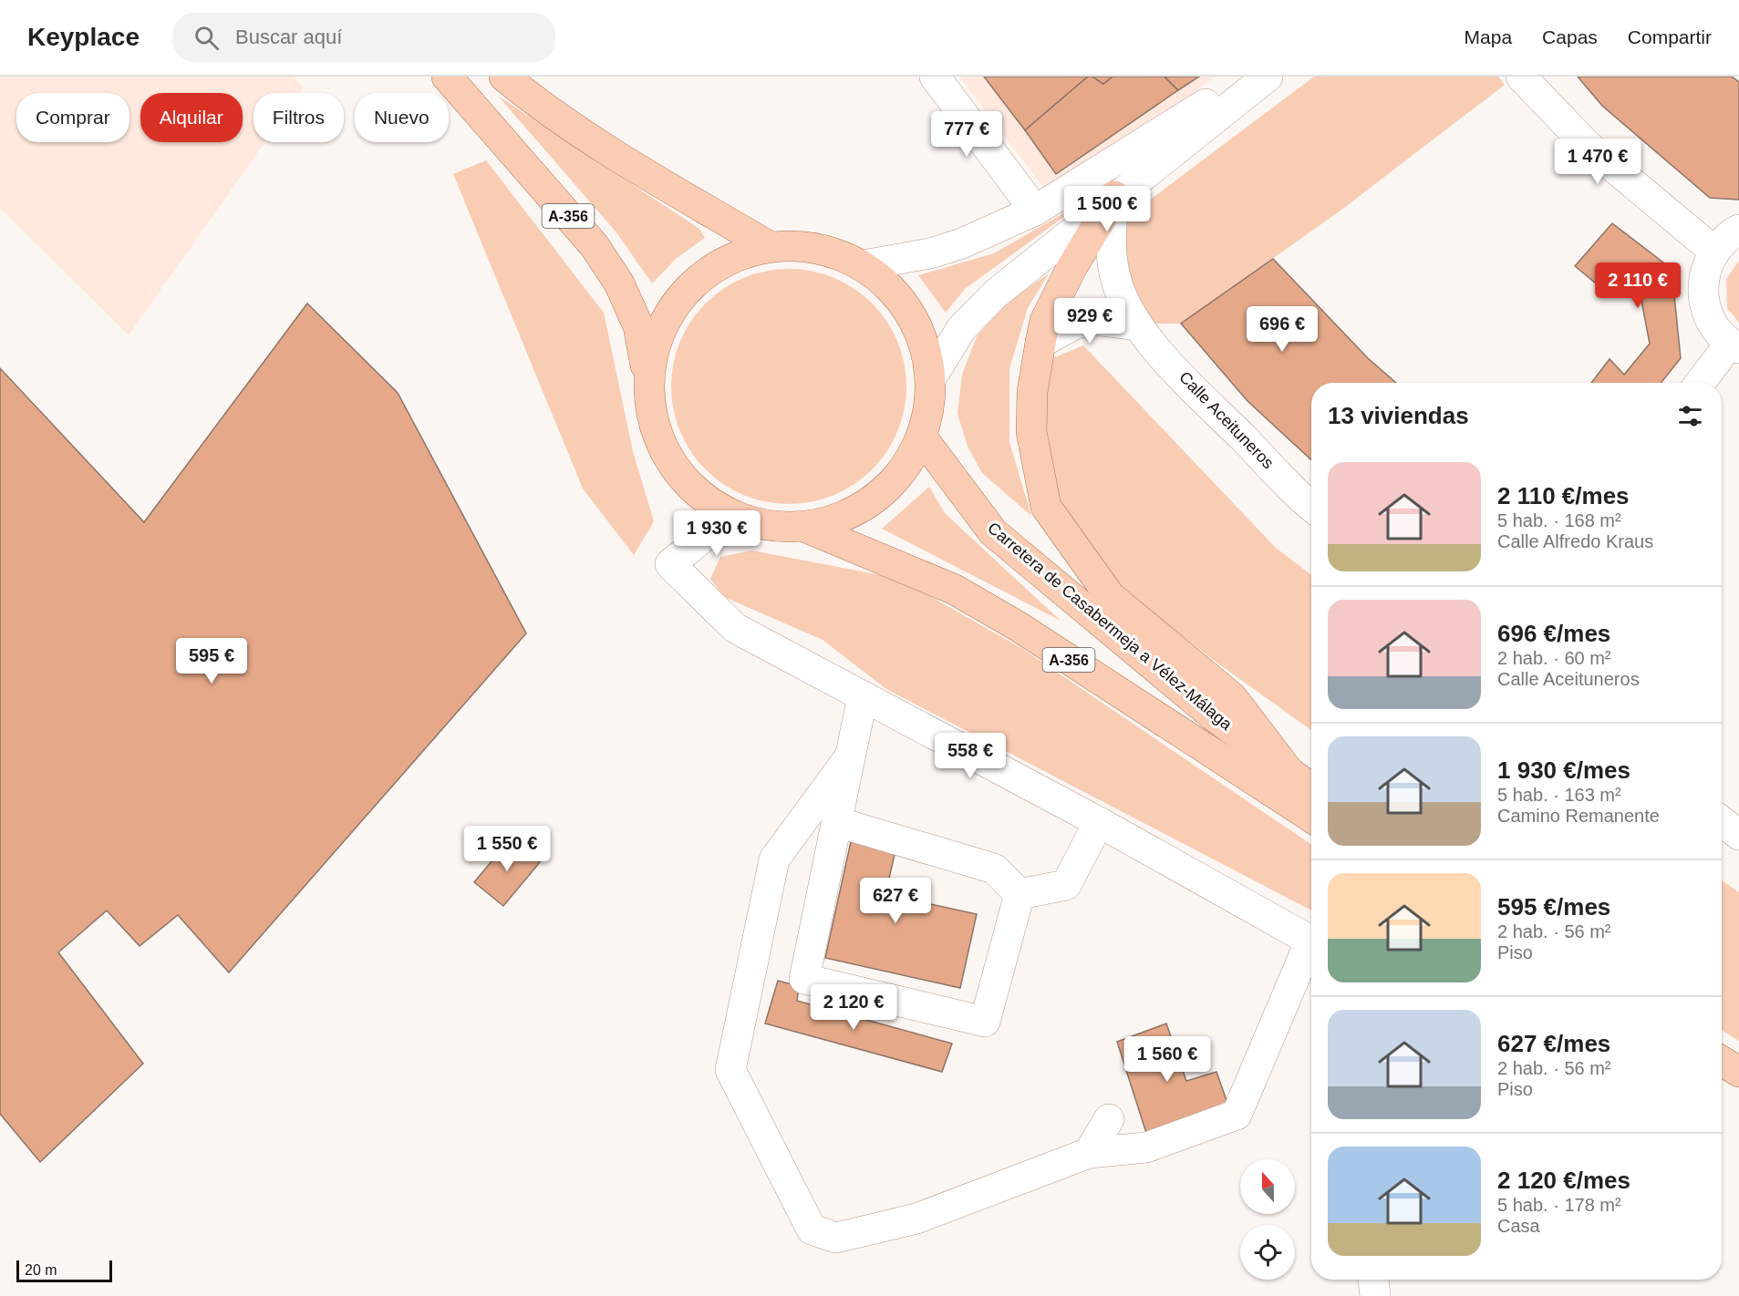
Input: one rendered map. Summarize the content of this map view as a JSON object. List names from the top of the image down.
{
  "streets": {
    "main road": ["A-356", "Carretera de Casabermeja a Vélez-Málaga"],
    "street": ["Calle Aceituneros"]
  },
  "crossings": [
    ["A-356", "Carretera de Casabermeja a Vélez-Málaga"]
  ],
  "scale_bar": "20 m",
  "north": "top",
  "page": {
    "header": "Keyplace",
    "search": "Buscar aquí",
    "nav": ["Mapa", "Capas", "Compartir"],
    "chip": [
      "Comprar",
      "Alquilar",
      "Filtros",
      "Nuevo"
    ],
    "price": [
      "777 €",
      "1 470 €",
      "1 500 €",
      "2 110 €",
      "929 €",
      "696 €",
      "1 930 €",
      "595 €",
      "558 €",
      "1 550 €",
      "627 €",
      "2 120 €",
      "1 560 €"
    ],
    "heading": "13 viviendas",
    "list": [
      {
        "name": "2 110 €/mes",
        "note": "5 hab. · 168 m² · Calle Alfredo Kraus"
      },
      {
        "name": "696 €/mes",
        "note": "2 hab. · 60 m² · Calle Aceituneros"
      },
      {
        "name": "1 930 €/mes",
        "note": "5 hab. · 163 m² · Camino Remanente"
      },
      {
        "name": "595 €/mes",
        "note": "2 hab. · 56 m² · Piso"
      },
      {
        "name": "627 €/mes",
        "note": "2 hab. · 56 m² · Piso"
      },
      {
        "name": "2 120 €/mes",
        "note": "5 hab. · 178 m² · Casa"
      }
    ],
    "scale": "20 m"
  }
}
